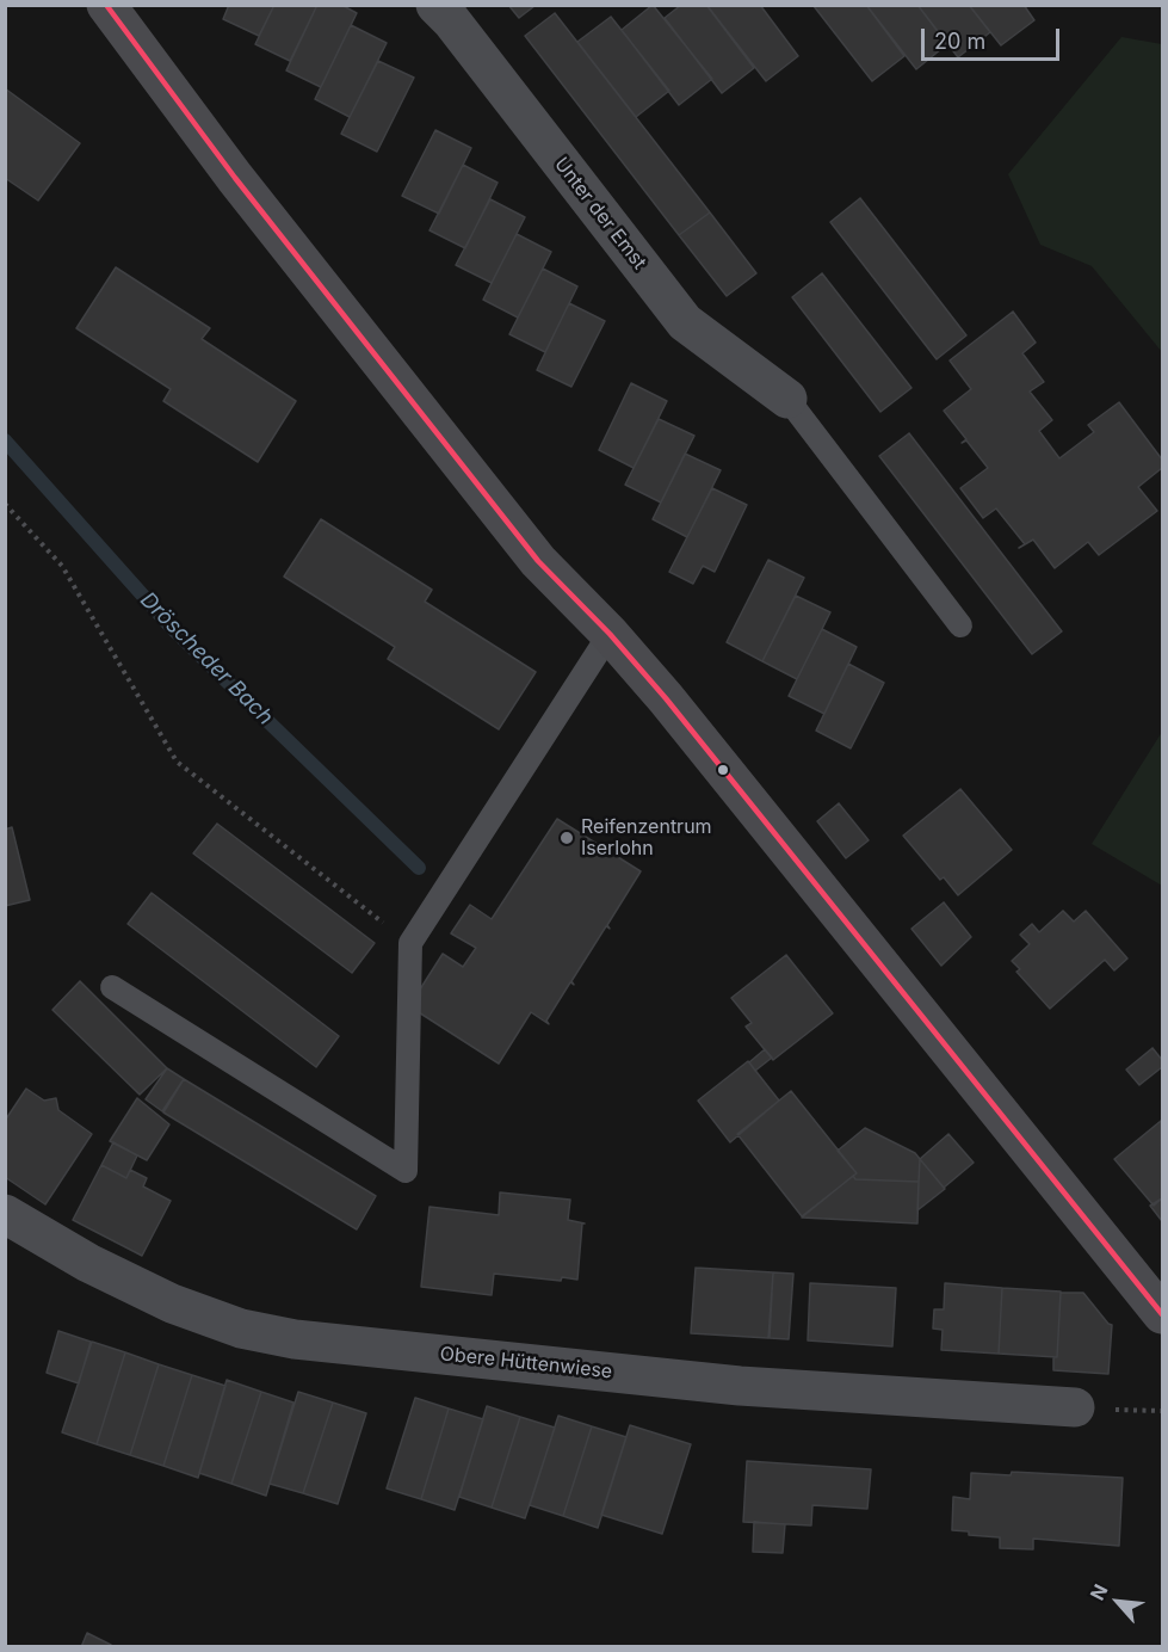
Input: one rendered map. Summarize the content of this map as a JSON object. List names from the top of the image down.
{
  "streets": {
    "street": ["Unter der Emst", "Obere Hüttenwiese"]
  },
  "water": ["Dröscheder Bach"],
  "places": ["Reifenzentrum Iserlohn"],
  "scale_bar": "20 m",
  "north": "top left"
}
